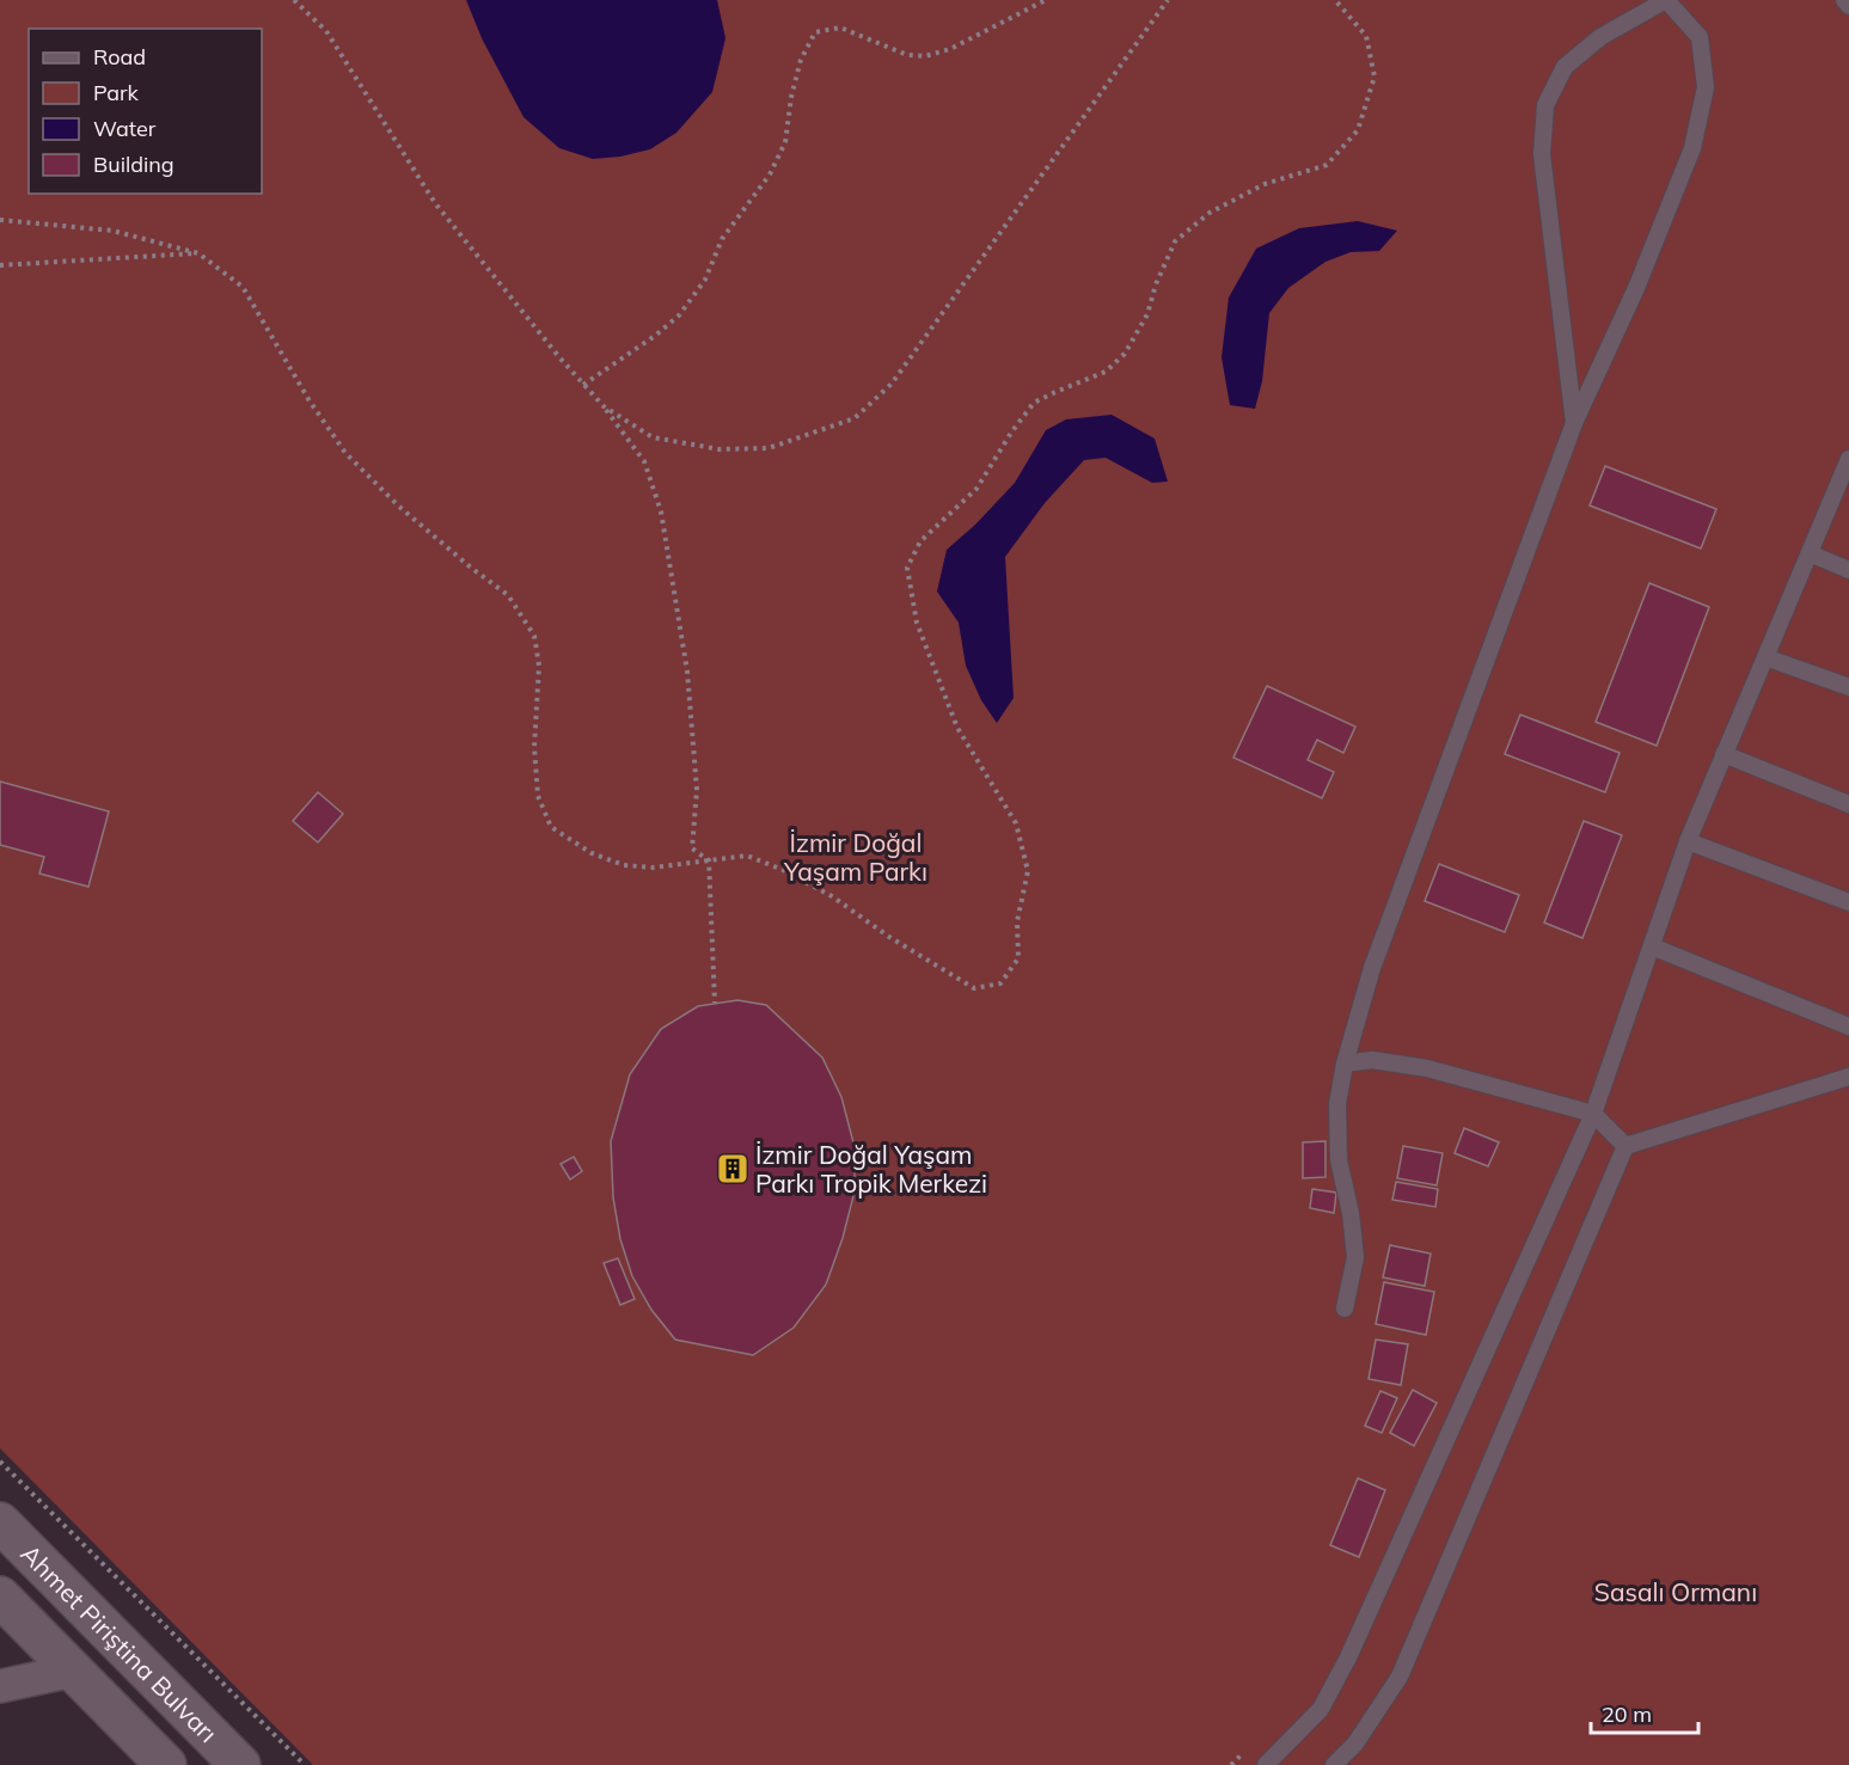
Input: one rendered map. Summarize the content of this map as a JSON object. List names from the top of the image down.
{
  "streets": {
    "main road": ["Ahmet Piriştina Bulvarı"]
  },
  "parks": ["İzmir Doğal Yaşam Parkı", "Sasalı Ormanı"],
  "places": {
    "building": ["İzmir Doğal Yaşam Parkı Tropik Merkezi"]
  },
  "legend": [
    "Road",
    "Park",
    "Water",
    "Building"
  ],
  "scale_bar": "20 m"
}
